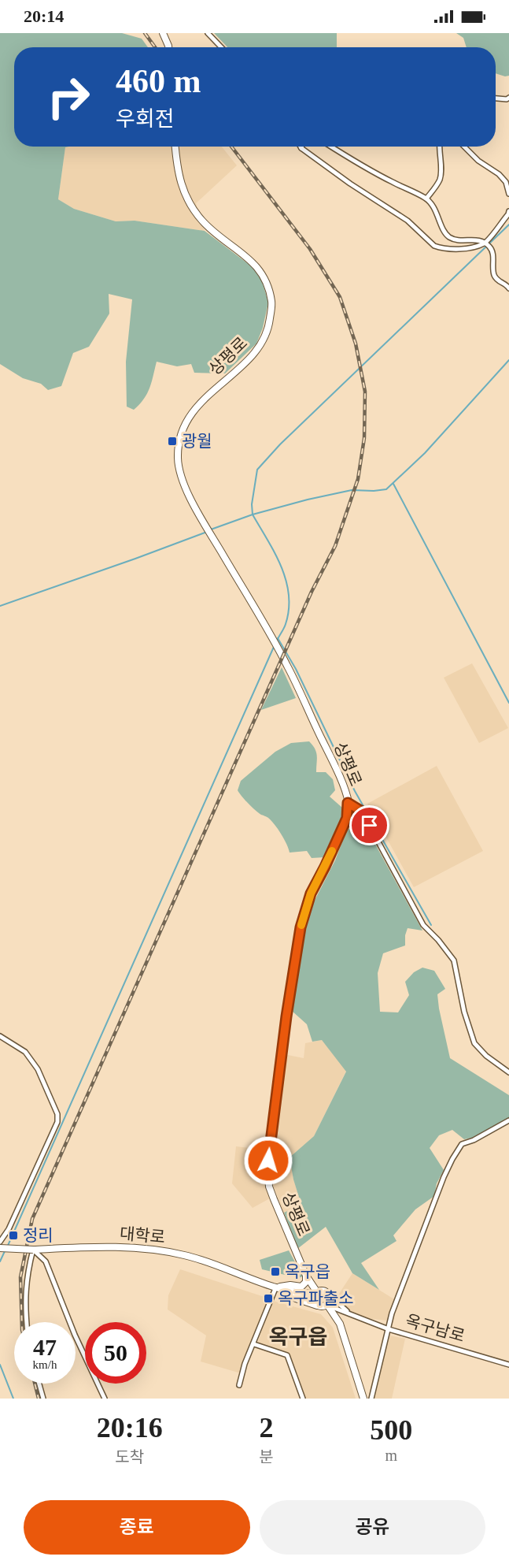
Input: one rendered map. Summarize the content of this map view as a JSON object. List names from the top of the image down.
{
  "streets": {
    "main road": ["상평로", "대학로"],
    "street": ["옥구남로"]
  },
  "crossings": [
    ["상평로", "대학로"]
  ],
  "districts": ["옥구읍"],
  "places": {
    "transit": [
      "광월",
      "정리",
      "옥구읍",
      "옥구파출소"
    ]
  },
  "page": {
    "status": "20:14",
    "turn": ["460 m", "우회전"],
    "speed": "47 km/h",
    "limit": "50",
    "eta": [
      "20:16",
      "도착",
      "2",
      "분",
      "500",
      "m"
    ],
    "buttons": ["종료", "공유"]
  }
}
